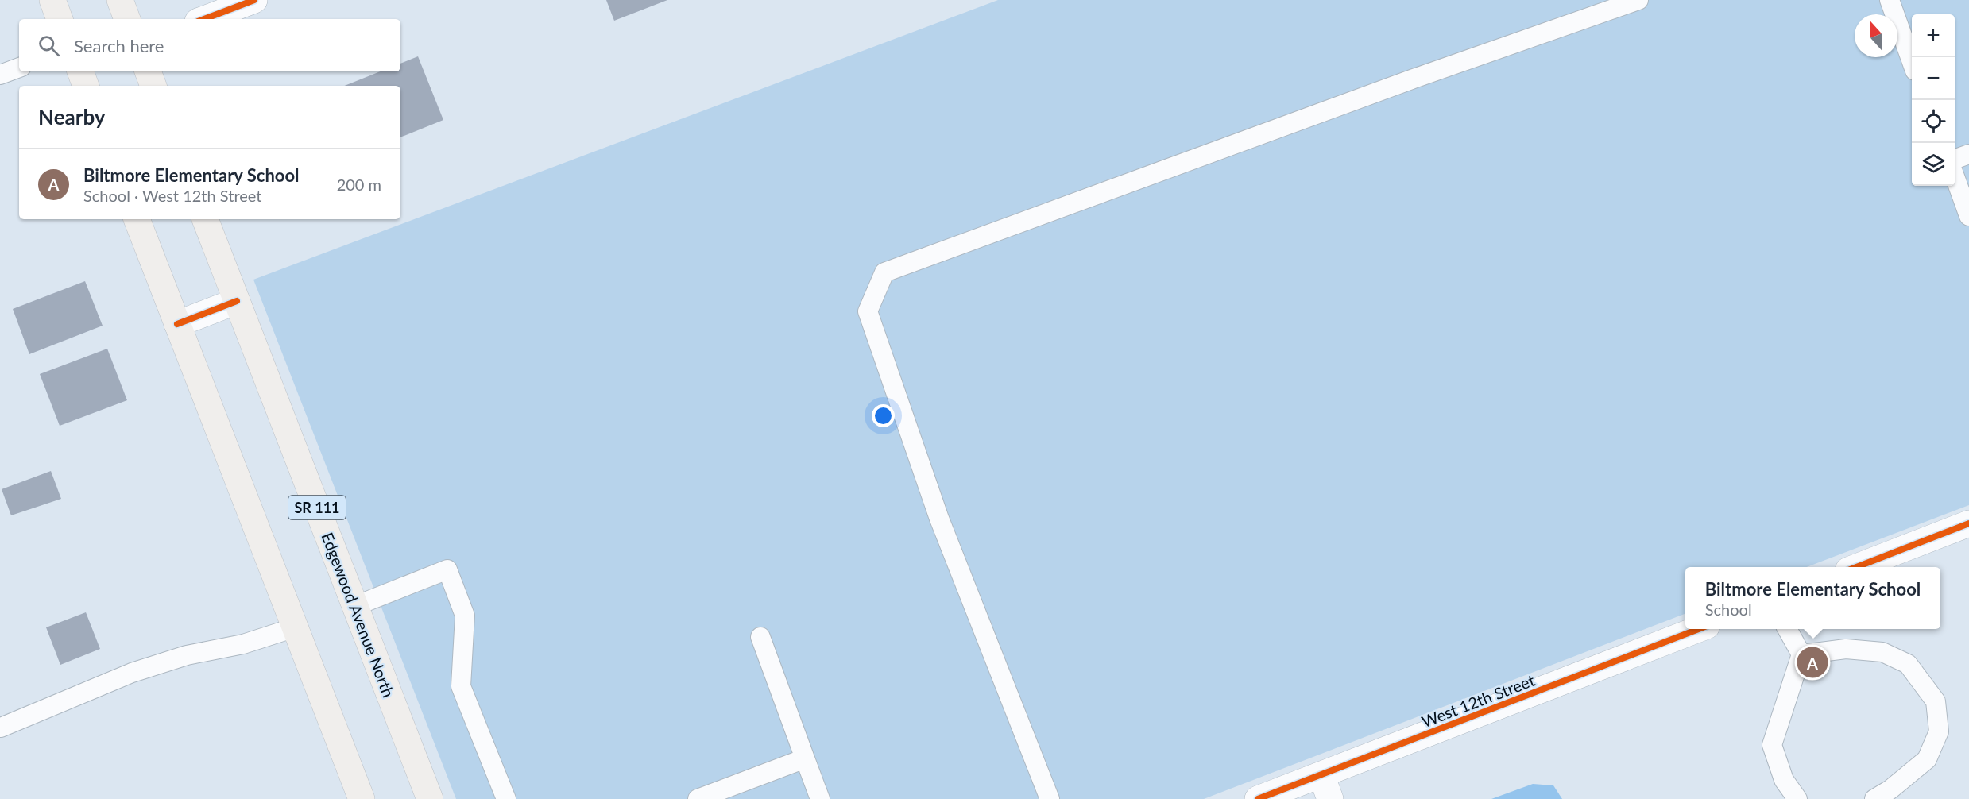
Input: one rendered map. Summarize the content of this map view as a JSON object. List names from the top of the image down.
{
  "streets": {
    "main road": ["SR 111", "Edgewood Avenue North"],
    "street": ["West 12th Street"]
  },
  "north": "top",
  "page": {
    "map_buttons": ["+", "−"],
    "search": "Search here",
    "heading": "Nearby",
    "list": [
      {
        "mark": "A",
        "name": "Biltmore Elementary School",
        "note": "School · West 12th Street",
        "value": "200 m"
      }
    ],
    "popup": ["Biltmore Elementary School", "School"],
    "pins": "A"
  }
}
